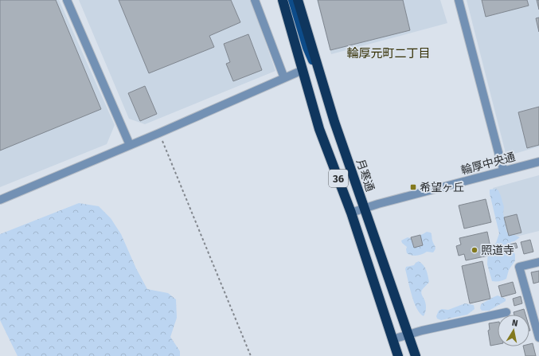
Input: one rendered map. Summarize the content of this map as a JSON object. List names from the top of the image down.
{
  "streets": {
    "highway": ["月寒通", "36"],
    "street": ["輪厚中央通"]
  },
  "crossings": [
    ["輪厚中央通", "月寒通"],
    ["輪厚中央通", "36"]
  ],
  "districts": ["輪厚元町二丁目"],
  "places": {
    "transit": ["希望ヶ丘"],
    "other": ["照道寺"]
  },
  "north": "top"
}
